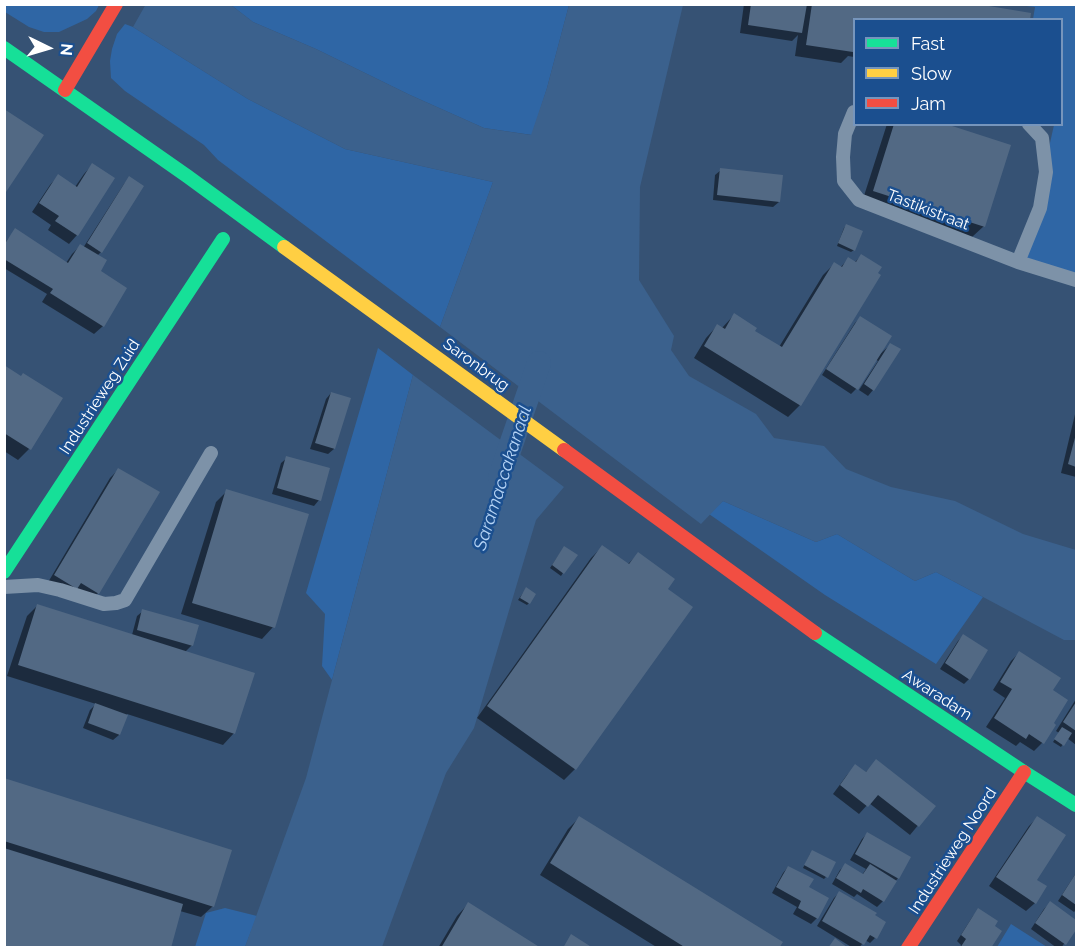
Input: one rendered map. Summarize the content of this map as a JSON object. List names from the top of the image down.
{
  "streets": {
    "main road": [
      "Saronbrug",
      "Industrieweg Zuid",
      "Awaradam",
      "Industrieweg Noord"
    ],
    "lane": ["Tastikistraat"]
  },
  "crossings": [
    ["Saronbrug", "Awaradam"],
    ["Awaradam", "Industrieweg Noord"]
  ],
  "water": ["Saramaccakanaal"],
  "legend": ["Fast", "Slow", "Jam"],
  "north": "right"
}
